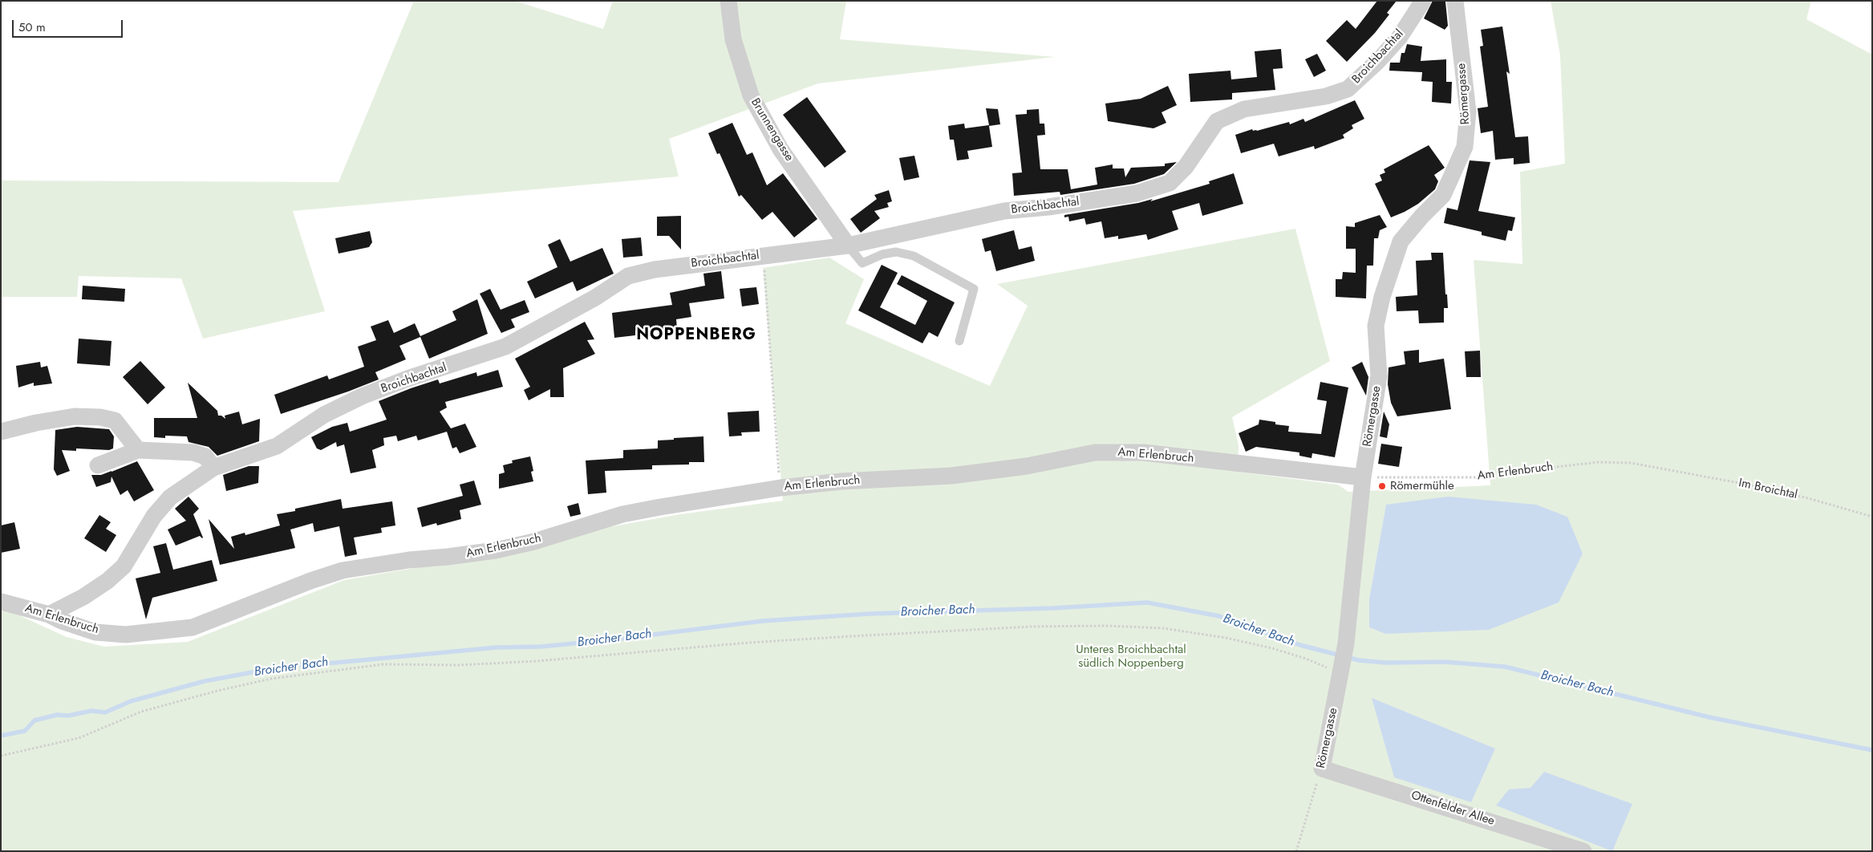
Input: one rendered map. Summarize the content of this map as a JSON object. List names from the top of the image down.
{
  "streets": {
    "street": [
      "Broichbachtal",
      "Römergasse",
      "Brunnengasse",
      "Am Erlenbruch",
      "Ottenfelder Allee"
    ],
    "path": ["Im Broichtal"]
  },
  "crossings": [
    ["Broichbachtal", "Brunnengasse"],
    ["Broichbachtal", "Am Erlenbruch"],
    ["Römergasse", "Am Erlenbruch"],
    ["Römergasse", "Ottenfelder Allee"],
    ["Am Erlenbruch", "Im Broichtal"]
  ],
  "districts": ["NOPPENBERG"],
  "water": ["Broicher Bach"],
  "parks": ["Unteres Broichbachtal südlich Noppenberg"],
  "places": ["Römermühle"],
  "scale_bar": "50 m"
}
